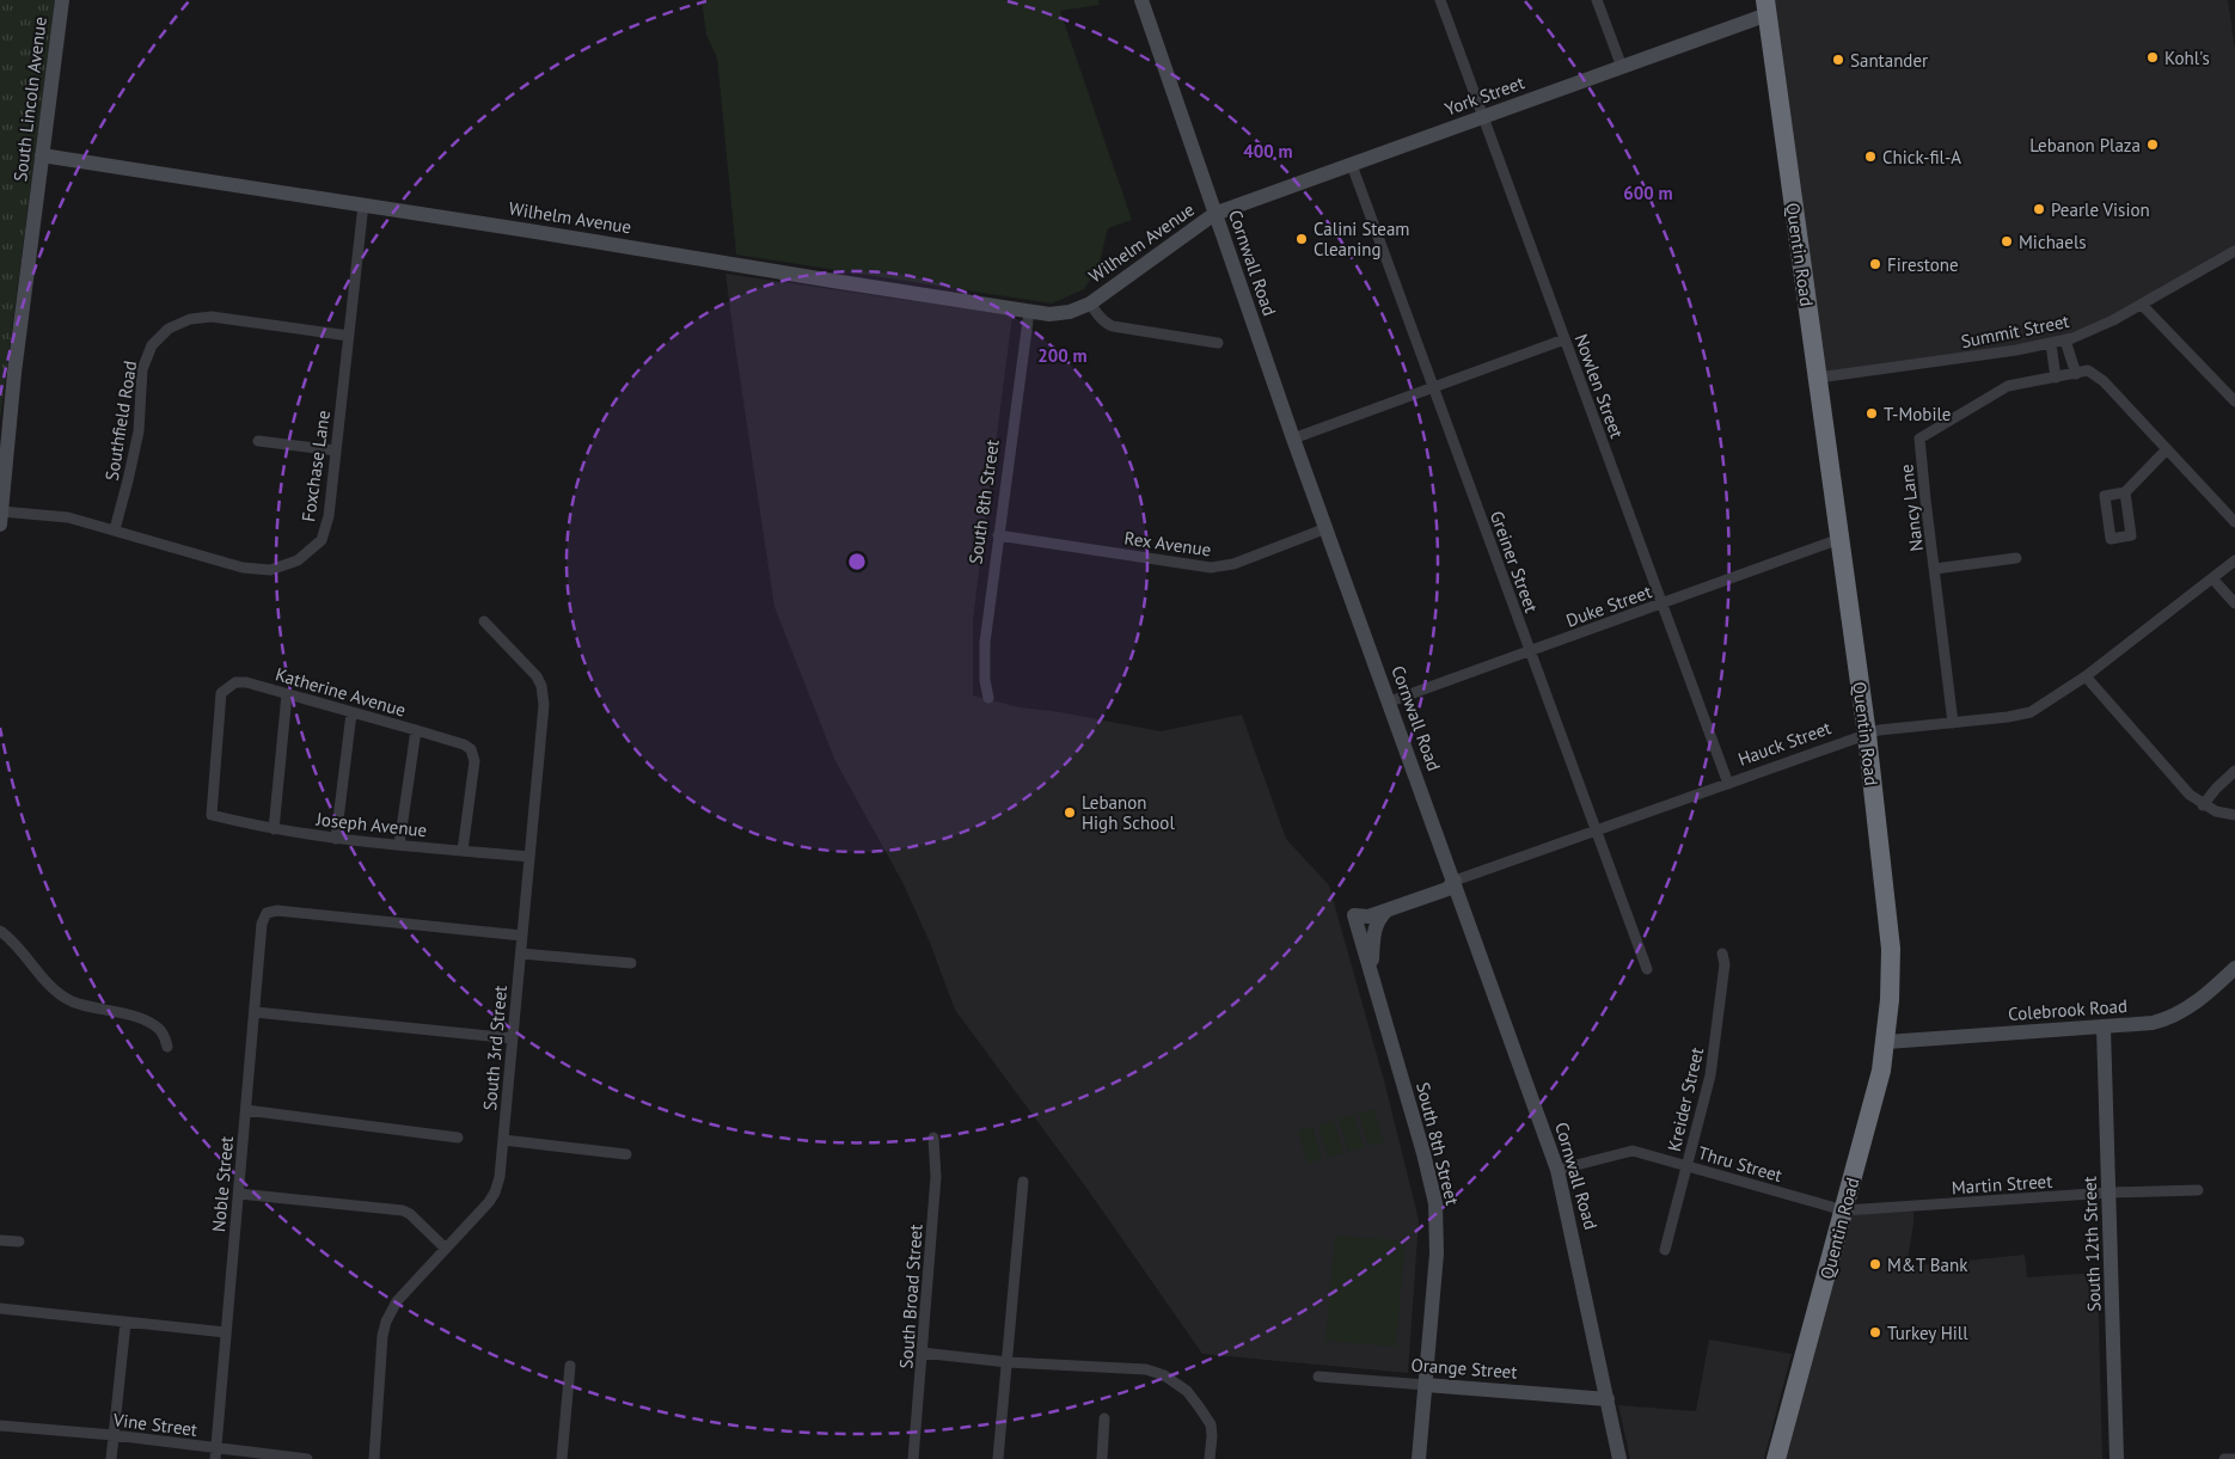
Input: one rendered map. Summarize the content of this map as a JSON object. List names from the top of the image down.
{
  "streets": {
    "highway": ["Quentin Road"],
    "main road": [
      "York Street",
      "South Lincoln Avenue",
      "Wilhelm Avenue",
      "Cornwall Road",
      "South 8th Street",
      "Hauck Street",
      "Colebrook Road",
      "South 12th Street",
      "Orange Street"
    ],
    "street": [
      "Summit Street",
      "Nowlen Street",
      "Southfield Road",
      "Foxchase Lane",
      "Nancy Lane",
      "Rex Avenue",
      "Greiner Street",
      "Duke Street",
      "Katherine Avenue",
      "Joseph Avenue",
      "South 3rd Street",
      "Kreider Street",
      "Thru Street",
      "Noble Street",
      "Martin Street",
      "South Broad Street",
      "Vine Street"
    ]
  },
  "crossings": [
    ["York Street", "Wilhelm Avenue"],
    ["York Street", "Quentin Road"],
    ["York Street", "Cornwall Road"],
    ["York Street", "Nowlen Street"],
    ["York Street", "Greiner Street"],
    ["South Lincoln Avenue", "Wilhelm Avenue"],
    ["South Lincoln Avenue", "Foxchase Lane"],
    ["Wilhelm Avenue", "Cornwall Road"],
    ["Wilhelm Avenue", "Foxchase Lane"],
    ["Wilhelm Avenue", "South 8th Street"],
    ["Quentin Road", "Summit Street"],
    ["Quentin Road", "Duke Street"],
    ["Quentin Road", "Hauck Street"],
    ["Quentin Road", "Colebrook Road"],
    ["Quentin Road", "Thru Street"],
    ["Quentin Road", "Martin Street"],
    ["Cornwall Road", "Rex Avenue"],
    ["Cornwall Road", "Duke Street"],
    ["Cornwall Road", "Hauck Street"],
    ["Cornwall Road", "Thru Street"],
    ["Cornwall Road", "Orange Street"],
    ["Nowlen Street", "Duke Street"],
    ["Nowlen Street", "Hauck Street"],
    ["Southfield Road", "Foxchase Lane"],
    ["South 8th Street", "Rex Avenue"],
    ["South 8th Street", "Hauck Street"],
    ["South 8th Street", "Orange Street"],
    ["Nancy Lane", "Hauck Street"],
    ["Greiner Street", "Duke Street"],
    ["Greiner Street", "Hauck Street"],
    ["Katherine Avenue", "Joseph Avenue"],
    ["Joseph Avenue", "South 3rd Street"],
    ["Colebrook Road", "South 12th Street"],
    ["South 3rd Street", "Noble Street"],
    ["Kreider Street", "Thru Street"],
    ["Thru Street", "Martin Street"],
    ["Noble Street", "Vine Street"],
    ["Martin Street", "South 12th Street"]
  ],
  "places": [
    "Kohl's",
    "Santander",
    "Lebanon Plaza",
    "Chick-fil-A",
    "Pearle Vision",
    "Calini Steam Cleaning",
    "Michaels",
    "Firestone",
    "T-Mobile",
    "Lebanon High School",
    "M&T Bank",
    "Turkey Hill"
  ],
  "rings": ["400 m", "600 m", "200 m"]
}
